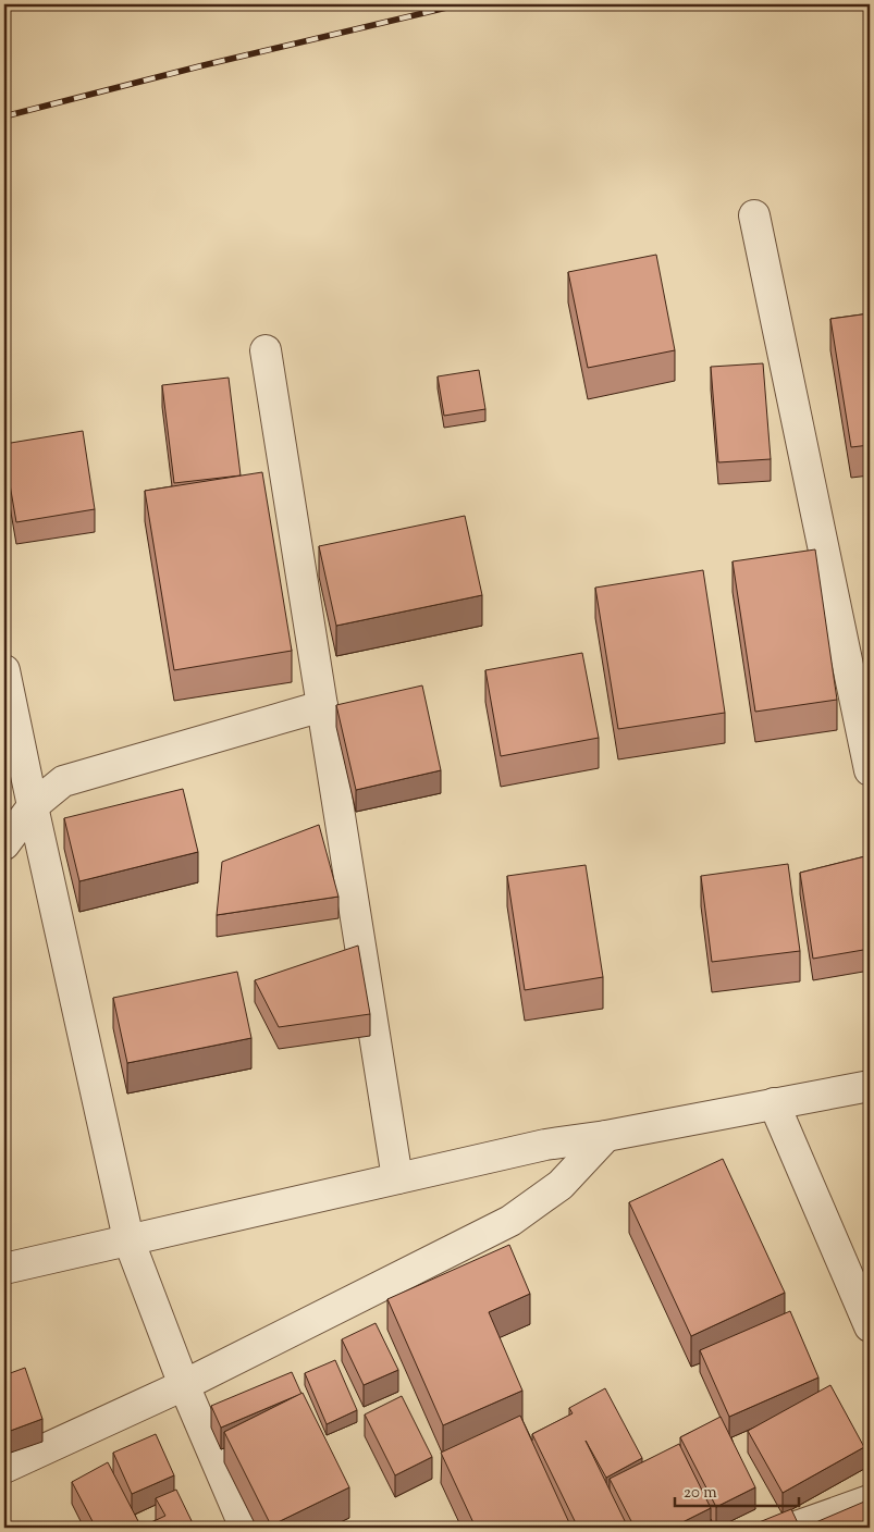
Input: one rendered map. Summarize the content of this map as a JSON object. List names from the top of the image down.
{
  "scale_bar": "20 m"
}
